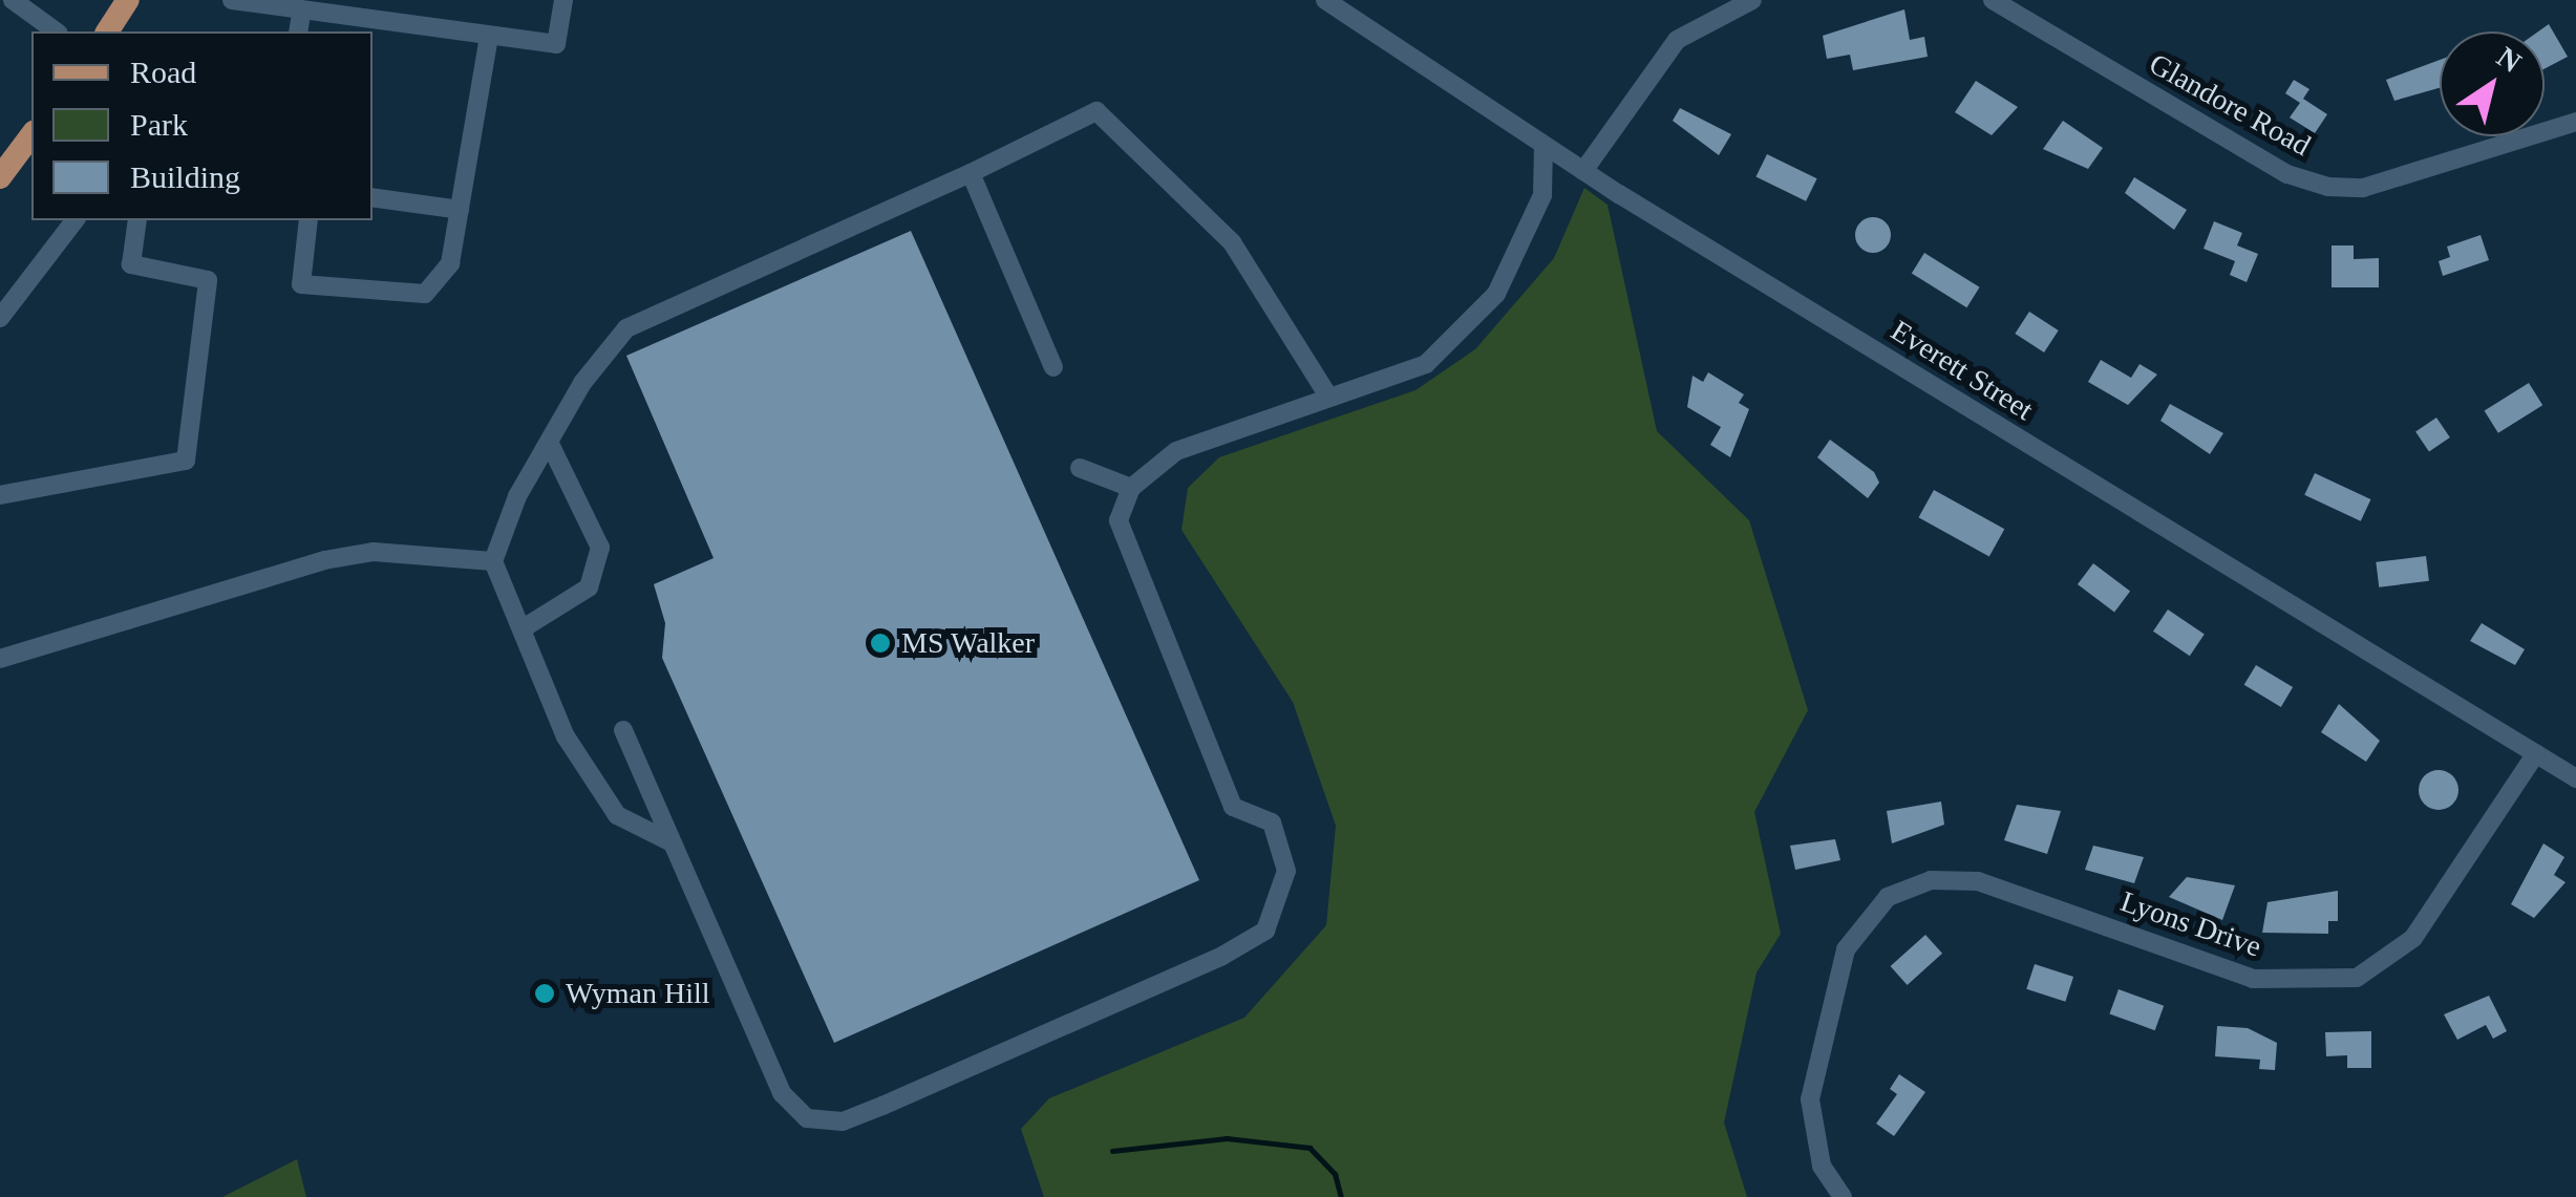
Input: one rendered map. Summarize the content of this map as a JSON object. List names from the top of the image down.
{
  "streets": {
    "street": ["Glandore Road", "Everett Street", "Lyons Drive"]
  },
  "crossings": [
    ["Everett Street", "Lyons Drive"]
  ],
  "places": ["MS Walker", "Wyman Hill"],
  "legend": ["Road", "Park", "Building"],
  "north": "top right"
}
